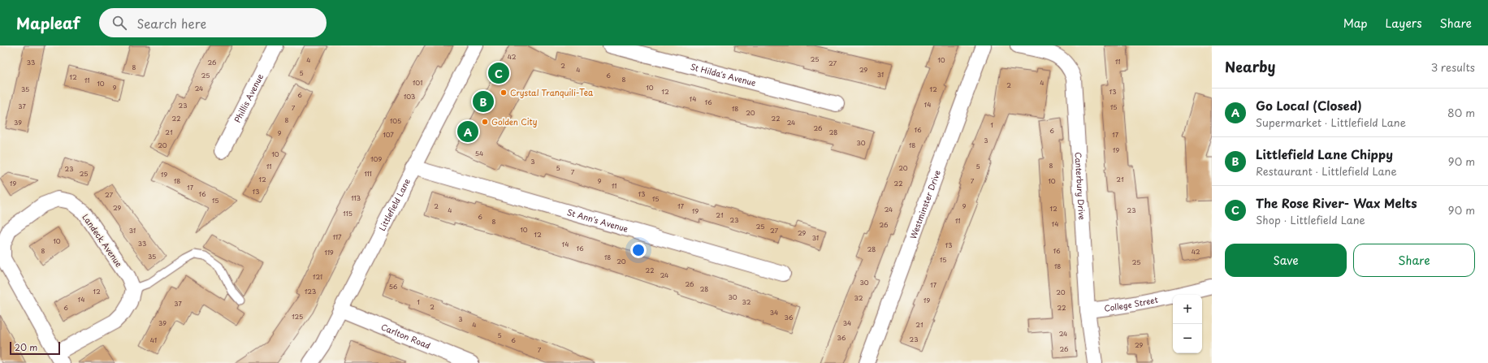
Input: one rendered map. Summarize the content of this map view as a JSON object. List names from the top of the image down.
{
  "streets": {
    "street": [
      "St Hilda's Avenue",
      "Phillis Avenue",
      "Canterbury Drive",
      "Littlefield Lane",
      "Westminster Drive",
      "St Ann's Avenue",
      "Landeck Avenue",
      "College Street",
      "Carlton Road"
    ]
  },
  "crossings": [
    ["Canterbury Drive", "College Street"],
    ["Littlefield Lane", "St Ann's Avenue"],
    ["Littlefield Lane", "Carlton Road"]
  ],
  "places": ["Crystal Tranquili-Tea", "Golden City"],
  "house_numbers": [
    "42",
    "25",
    "4",
    "10",
    "11",
    "33",
    "26",
    "27",
    "2",
    "8",
    "4",
    "29",
    "5",
    "31",
    "25",
    "6",
    "12",
    "8",
    "11",
    "101",
    "4",
    "10",
    "2",
    "9",
    "10",
    "24",
    "35",
    "12",
    "12",
    "13",
    "6",
    "103",
    "14",
    "16",
    "14",
    "23",
    "37",
    "15",
    "7",
    "18",
    "20",
    "22",
    "22",
    "8",
    "105",
    "39",
    "24",
    "1",
    "26",
    "16",
    "6",
    "21",
    "28",
    "9",
    "107",
    "17",
    "3",
    "30",
    "20",
    "18",
    "19",
    "54",
    "10",
    "109",
    "3",
    "8",
    "11",
    "5",
    "5",
    "20",
    "23",
    "7",
    "25",
    "111",
    "19",
    "12",
    "21",
    "18",
    "9",
    "7",
    "10",
    "19",
    "22",
    "11",
    "17",
    "13",
    "16",
    "13",
    "27",
    "113",
    "15",
    "15",
    "2",
    "17",
    "9",
    "29",
    "12",
    "24",
    "4",
    "23",
    "19",
    "115",
    "21",
    "6",
    "23",
    "11",
    "8",
    "14",
    "26",
    "25",
    "10",
    "31",
    "27",
    "29",
    "12",
    "117",
    "31",
    "10",
    "33",
    "14",
    "13",
    "16",
    "28",
    "8",
    "16",
    "42",
    "119",
    "35",
    "18",
    "15",
    "20",
    "25",
    "18",
    "22",
    "24",
    "121",
    "30",
    "26",
    "17",
    "56",
    "28",
    "12",
    "123",
    "20",
    "30",
    "32",
    "14",
    "19",
    "1",
    "32",
    "37",
    "2",
    "6",
    "22",
    "34",
    "125",
    "36",
    "3",
    "39",
    "34",
    "4",
    "21",
    "24",
    "5",
    "36",
    "23",
    "41",
    "6",
    "29",
    "26",
    "7"
  ],
  "scale_bar": "20 m",
  "page": {
    "header": "Mapleaf",
    "search": "Search here",
    "nav": ["Map", "Layers", "Share"],
    "heading": ["Nearby", "3 results"],
    "pins": ["C", "B", "A"],
    "list": [
      {
        "mark": "A",
        "name": "Go Local (Closed)",
        "note": "Supermarket · Littlefield Lane",
        "value": "80 m"
      },
      {
        "mark": "B",
        "name": "Littlefield Lane Chippy",
        "note": "Restaurant · Littlefield Lane",
        "value": "90 m"
      },
      {
        "mark": "C",
        "name": "The Rose River- Wax Melts",
        "note": "Shop · Littlefield Lane",
        "value": "90 m"
      }
    ],
    "buttons": ["Save", "Share"],
    "map_buttons": ["+", "−"],
    "scale": "20 m"
  }
}
